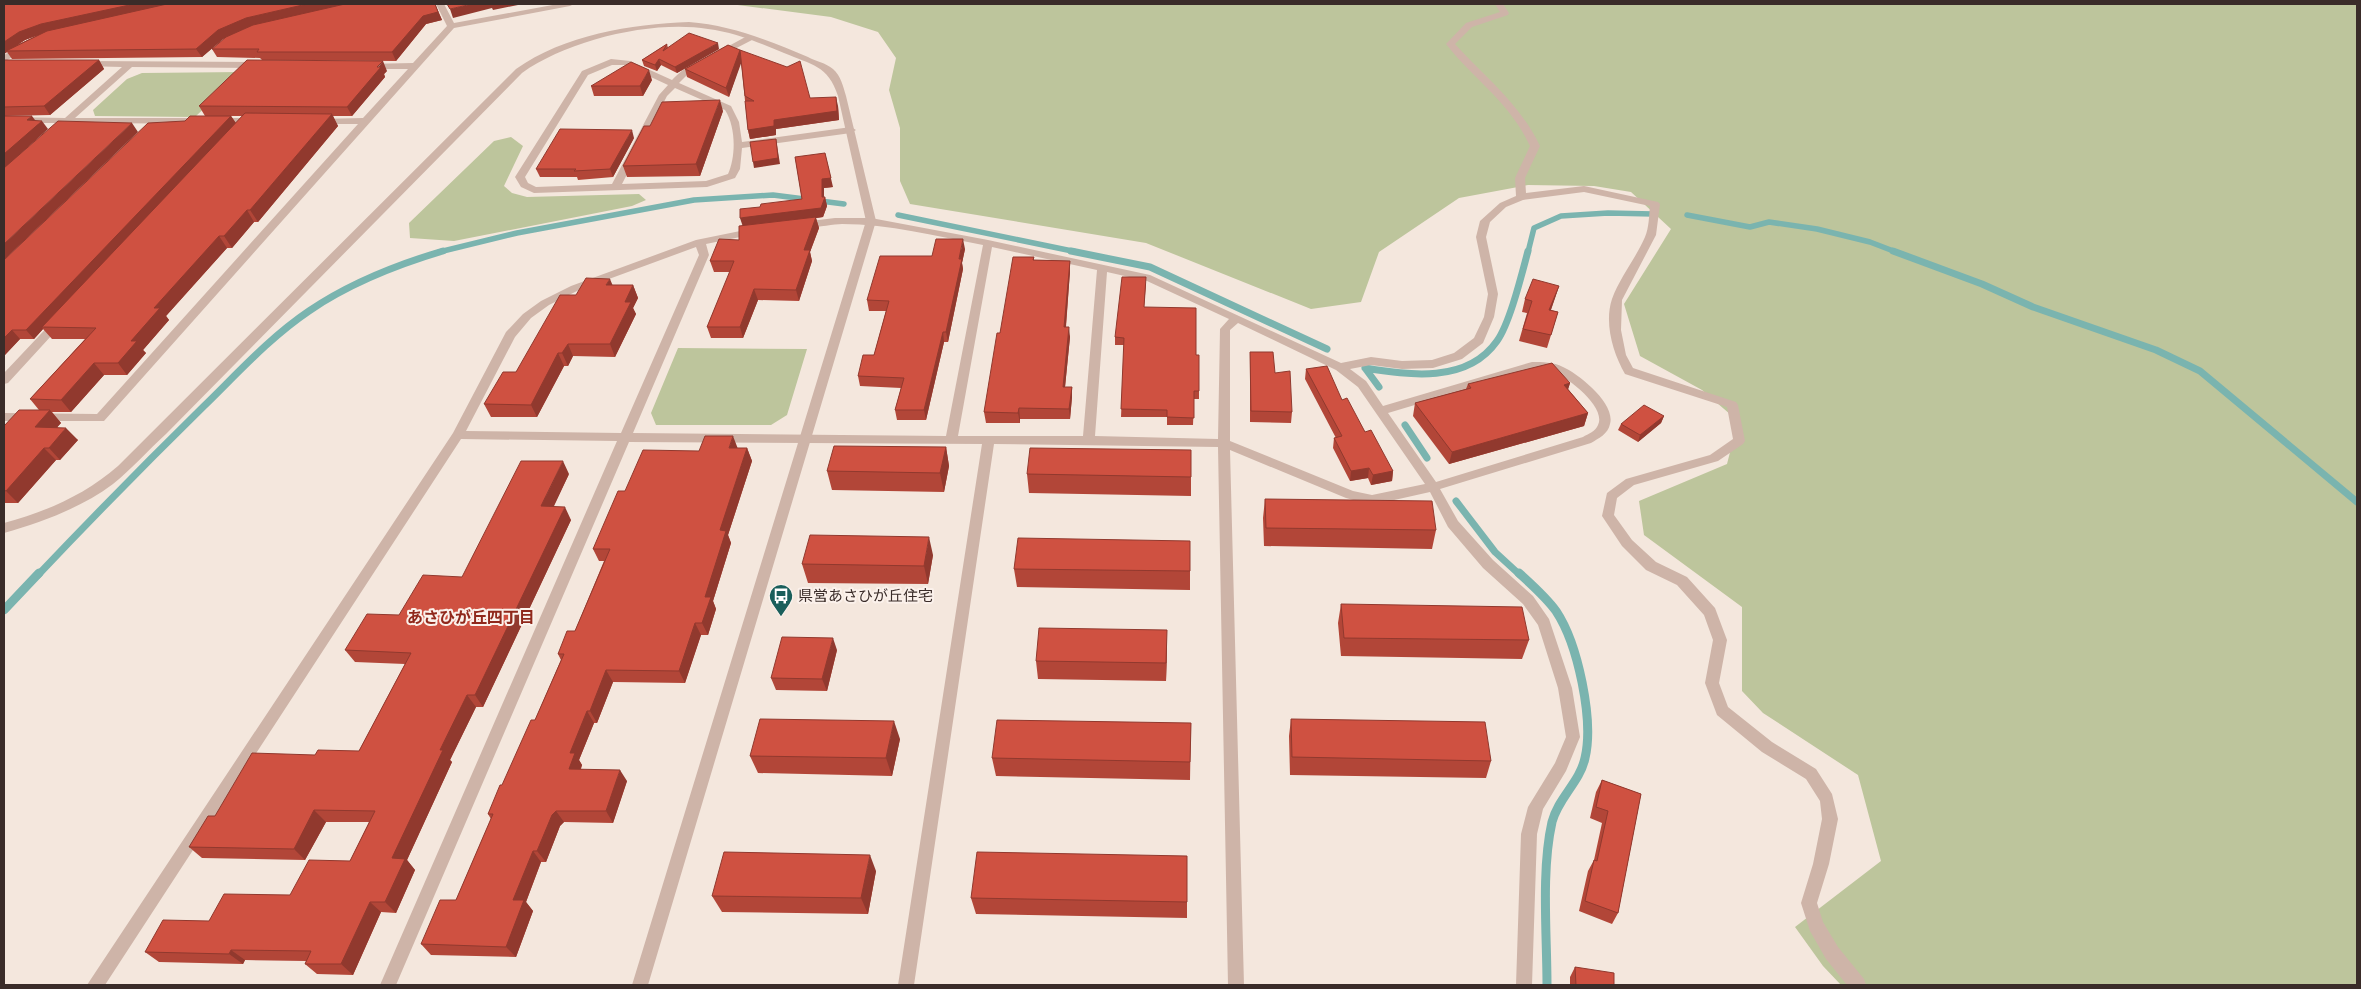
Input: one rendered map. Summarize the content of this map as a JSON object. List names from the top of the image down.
{
  "districts": ["あさひが丘四丁目"],
  "places": {
    "bus stop": ["県営あさひが丘住宅"]
  }
}
